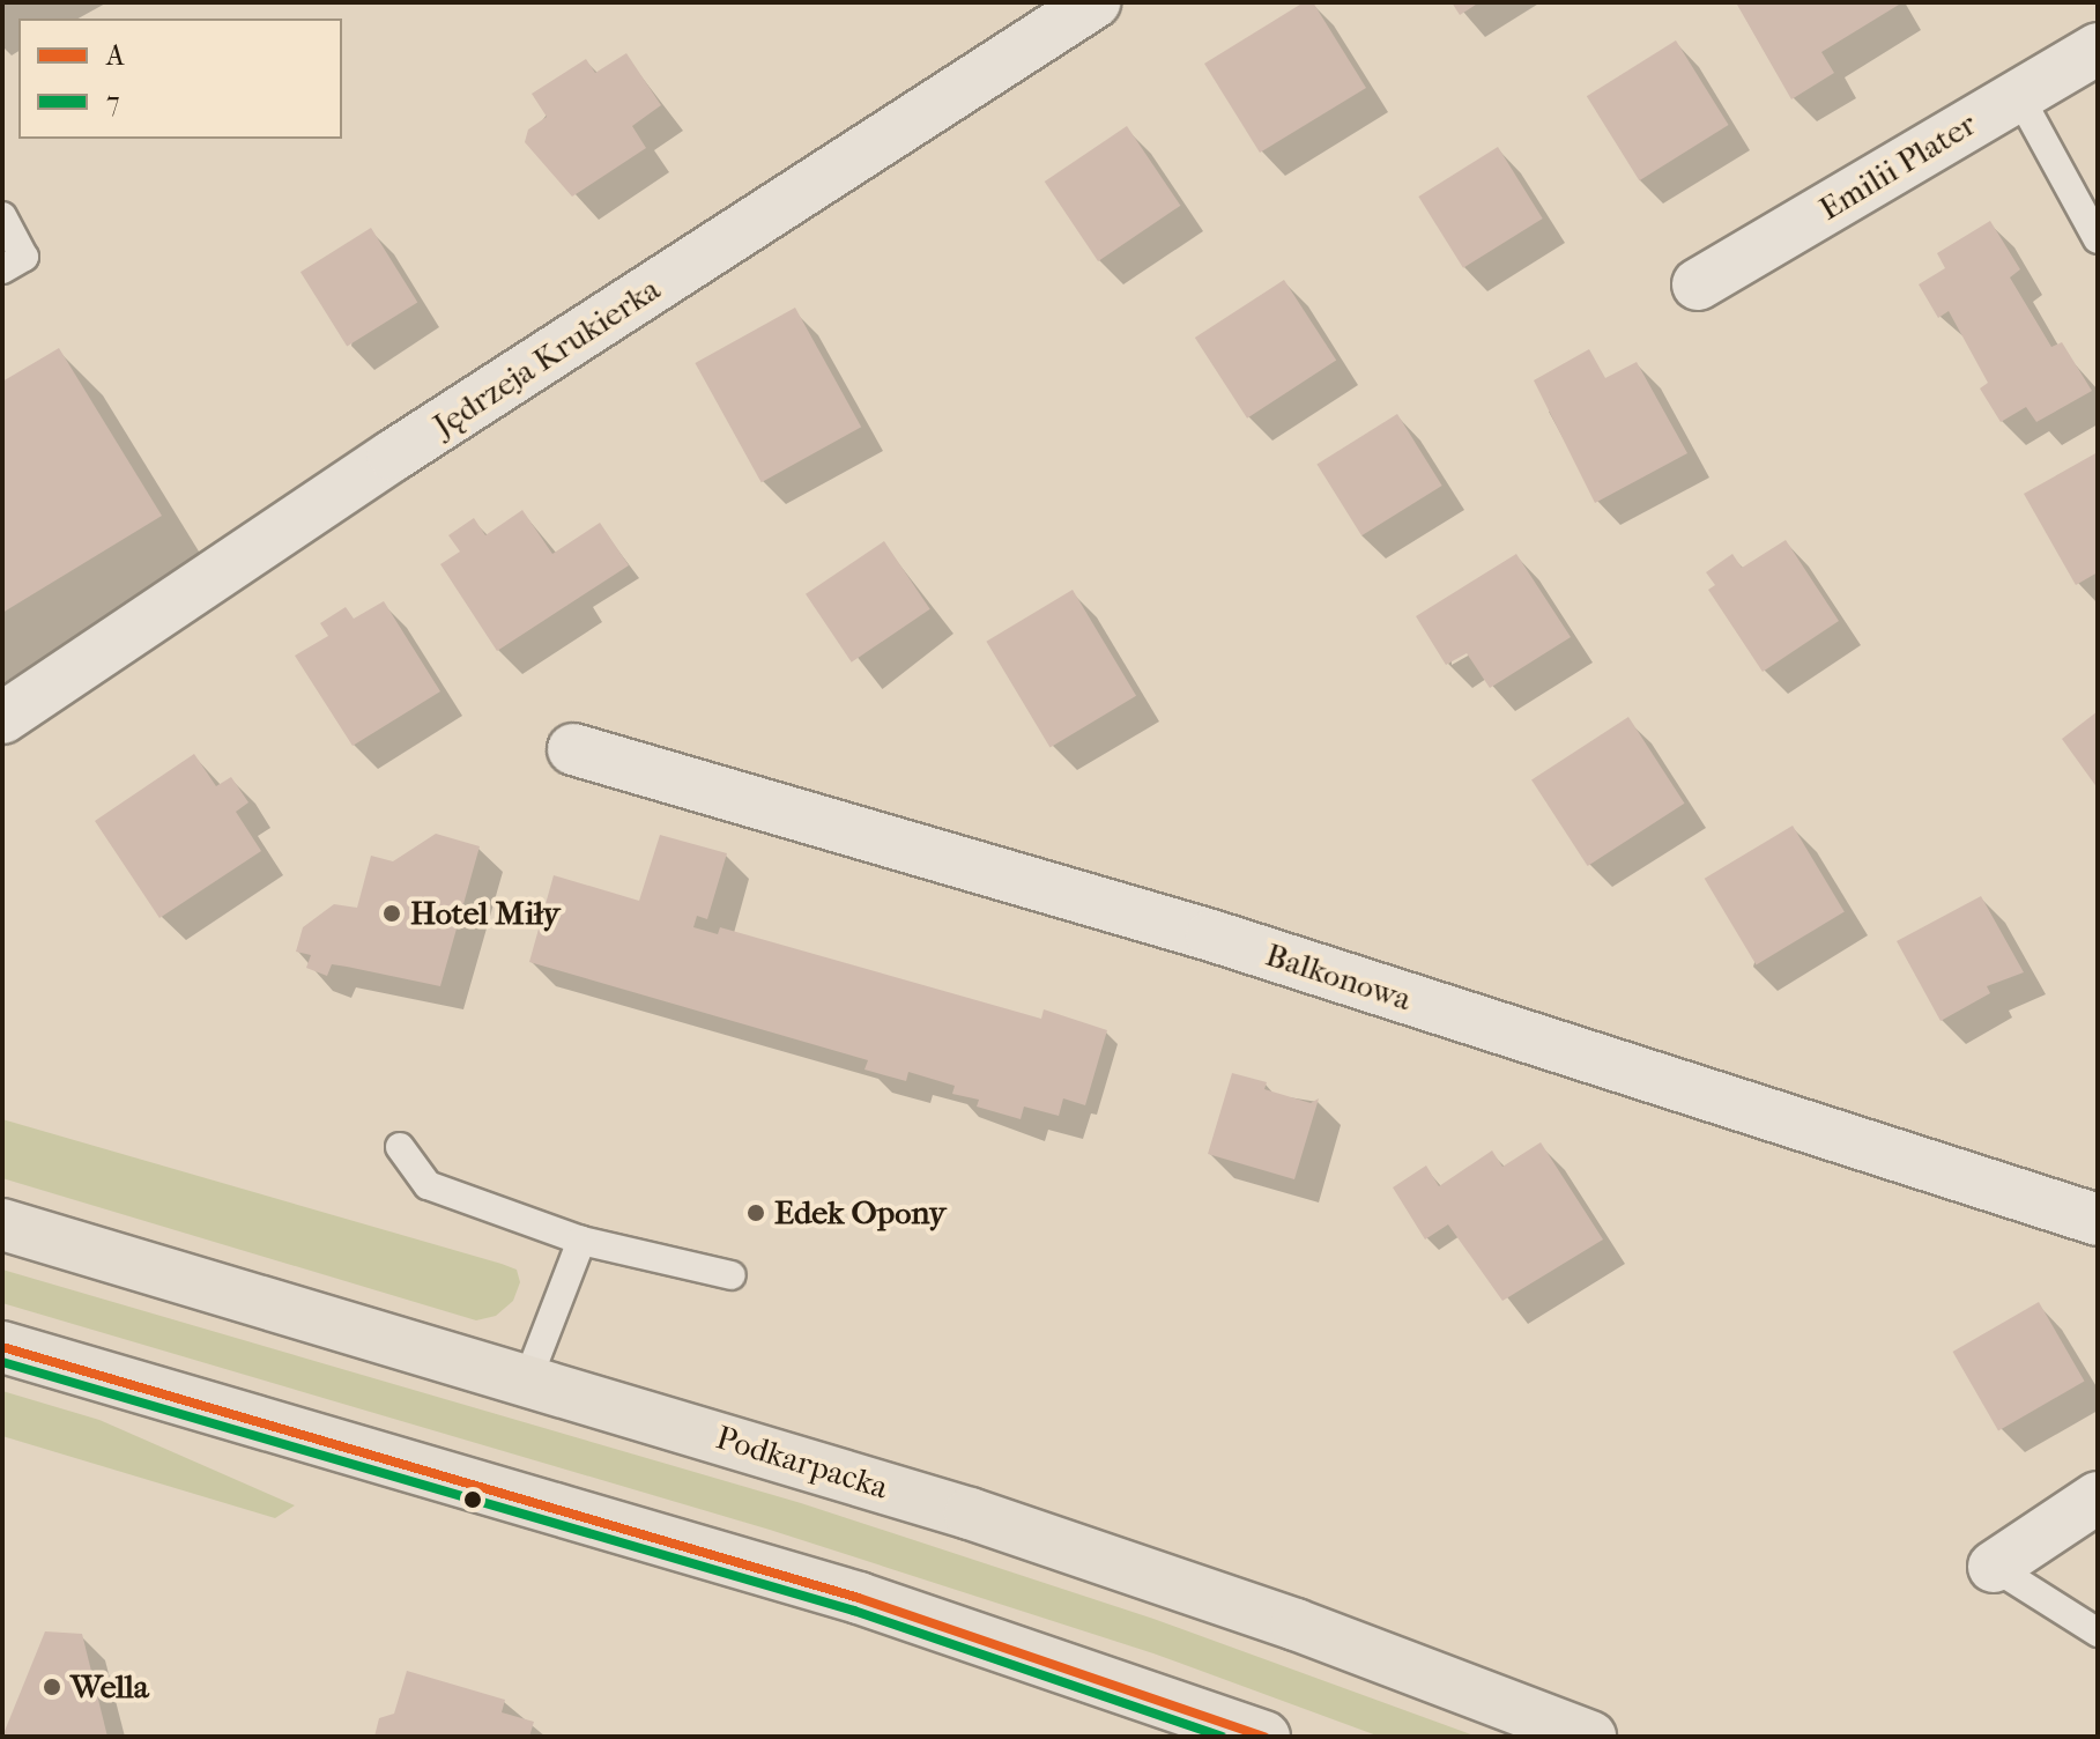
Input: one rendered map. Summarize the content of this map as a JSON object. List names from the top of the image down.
{
  "streets": {
    "main road": ["Podkarpacka"],
    "street": ["Emilii Plater", "Jędrzeja Krukierka", "Balkonowa"]
  },
  "places": ["Hotel Miły", "Edek Opony", "Wella"],
  "lines": ["transit line A", "transit line 7"],
  "legend": ["A", "7"]
}
